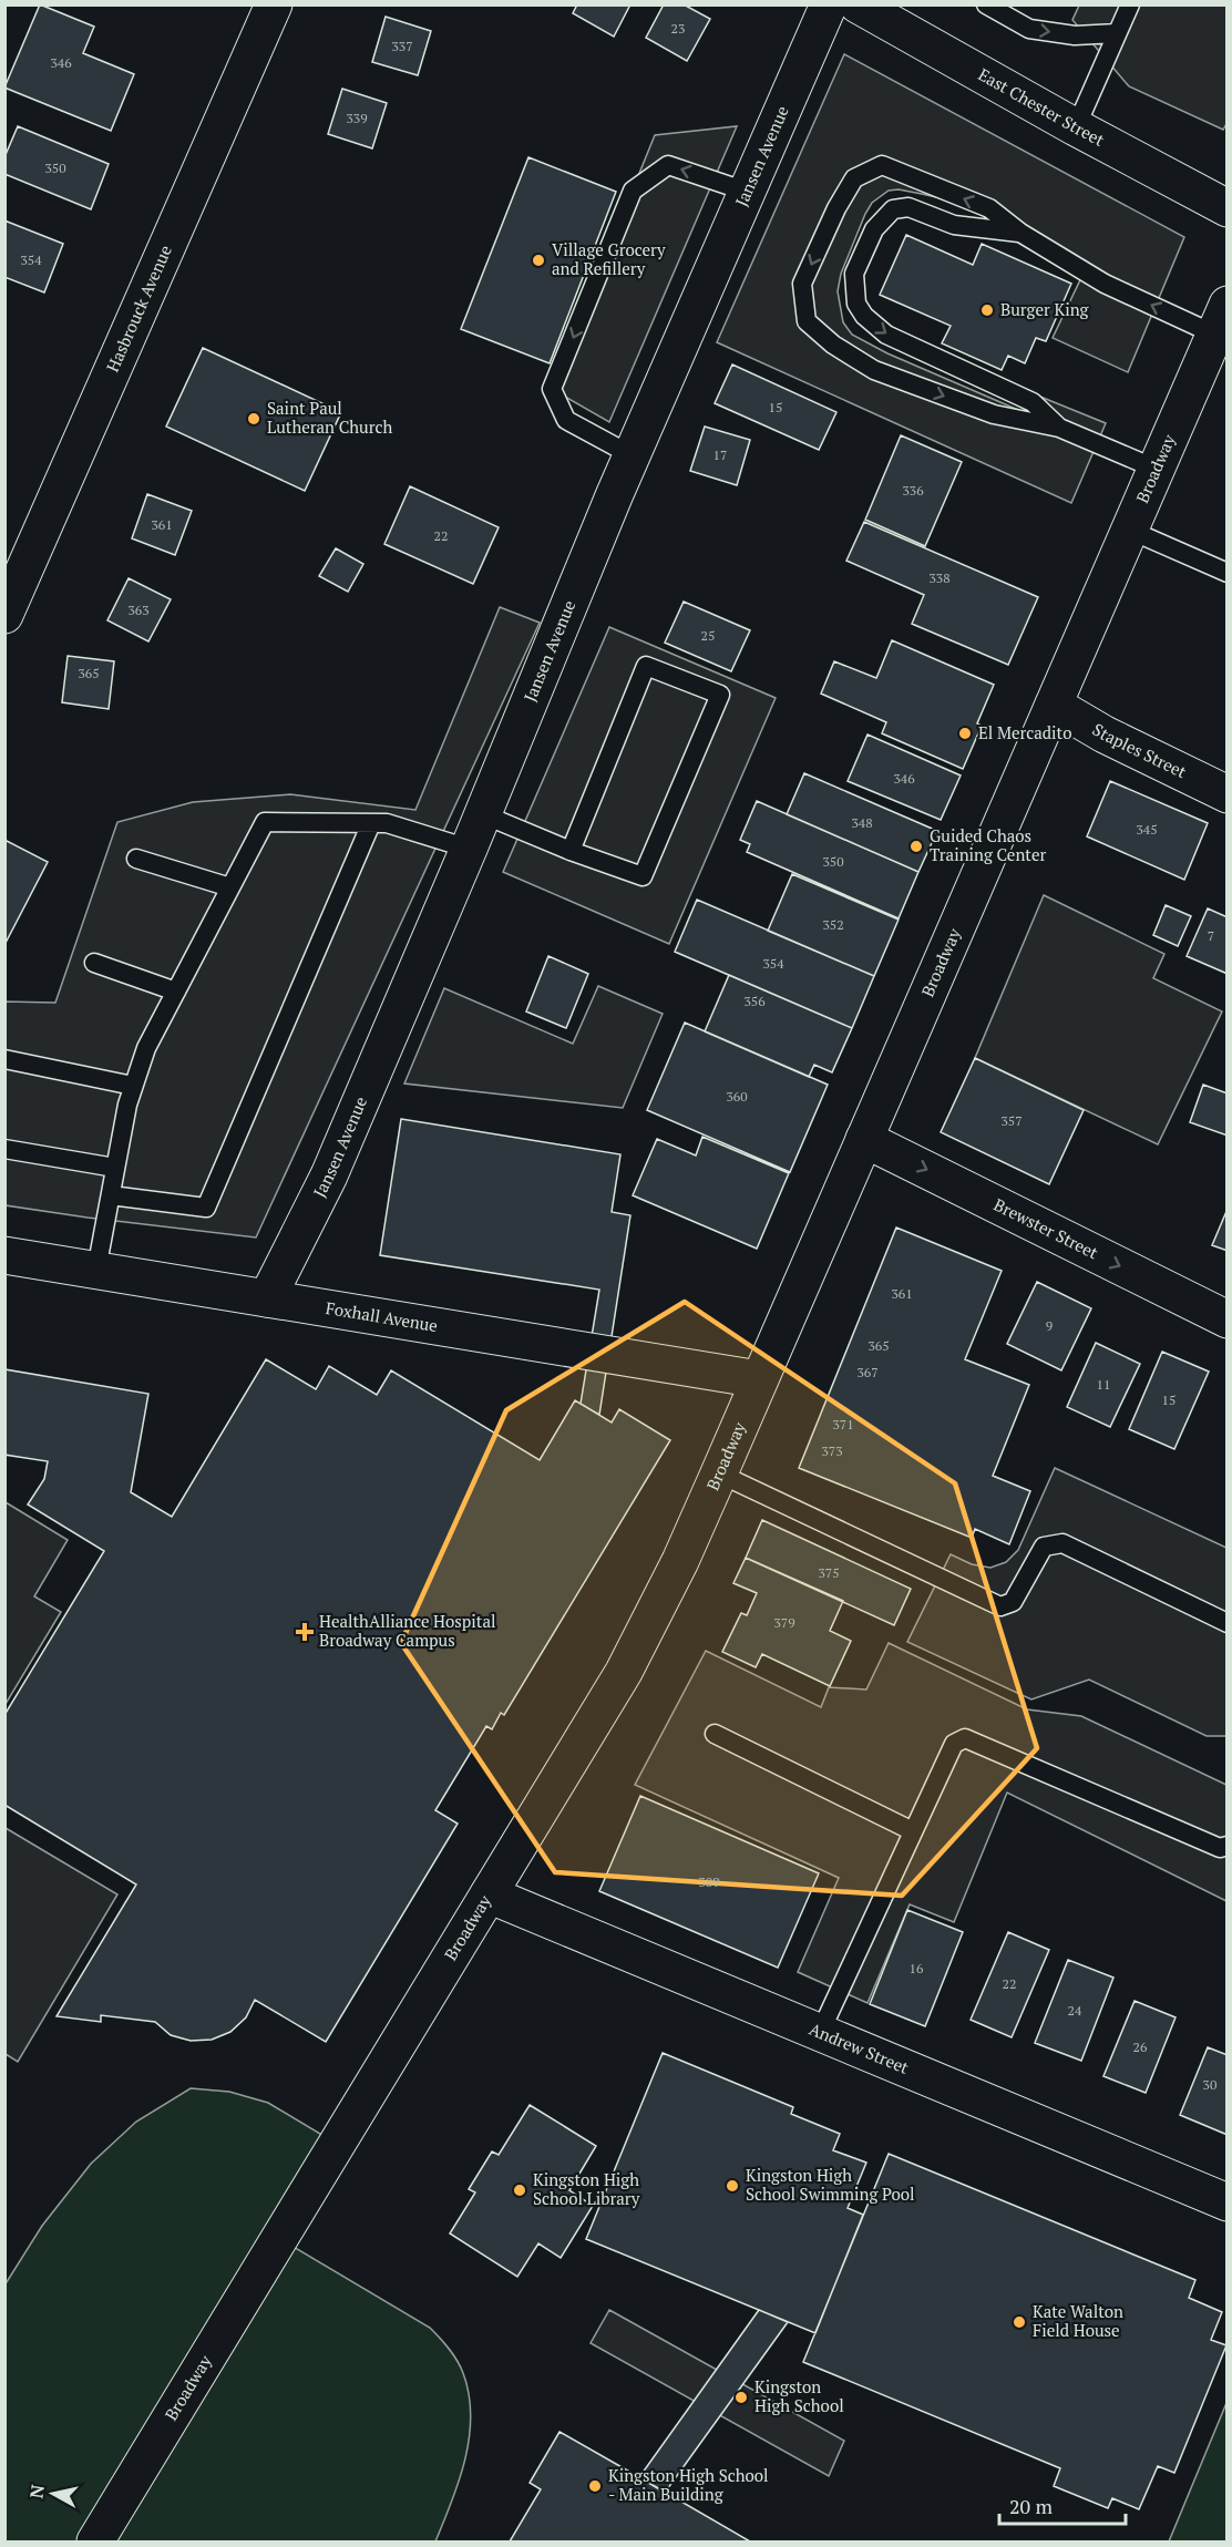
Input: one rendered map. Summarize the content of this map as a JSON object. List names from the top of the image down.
{
  "streets": {
    "main road": [
      "East Chester Street",
      "Jansen Avenue",
      "Hasbrouck Avenue",
      "Broadway",
      "Staples Street",
      "Brewster Street",
      "Foxhall Avenue",
      "Andrew Street"
    ]
  },
  "crossings": [
    ["Jansen Avenue", "Foxhall Avenue"],
    ["Broadway", "Staples Street"],
    ["Broadway", "Brewster Street"],
    ["Broadway", "Foxhall Avenue"],
    ["Broadway", "Andrew Street"]
  ],
  "one_way": ["Brewster Street"],
  "places": {
    "other": [
      "Village Grocery and Refillery",
      "Burger King",
      "Saint Paul Lutheran Church",
      "El Mercadito",
      "Guided Chaos Training Center",
      "Kingston High School Swimming Pool",
      "Kingston High School Library",
      "Kate Walton Field House",
      "Kingston High School",
      "Kingston High School - Main Building"
    ],
    "health": ["HealthAlliance Hospital Broadway Campus"]
  },
  "house_numbers": [
    "23",
    "337",
    "346",
    "339",
    "350",
    "354",
    "15",
    "17",
    "336",
    "361",
    "22",
    "338",
    "363",
    "25",
    "365",
    "346",
    "348",
    "345",
    "350",
    "352",
    "7",
    "354",
    "356",
    "360",
    "357",
    "361",
    "9",
    "365",
    "367",
    "11",
    "15",
    "371",
    "373",
    "375",
    "379",
    "389",
    "16",
    "22",
    "24",
    "26",
    "30"
  ],
  "scale_bar": "20 m",
  "north": "left"
}
